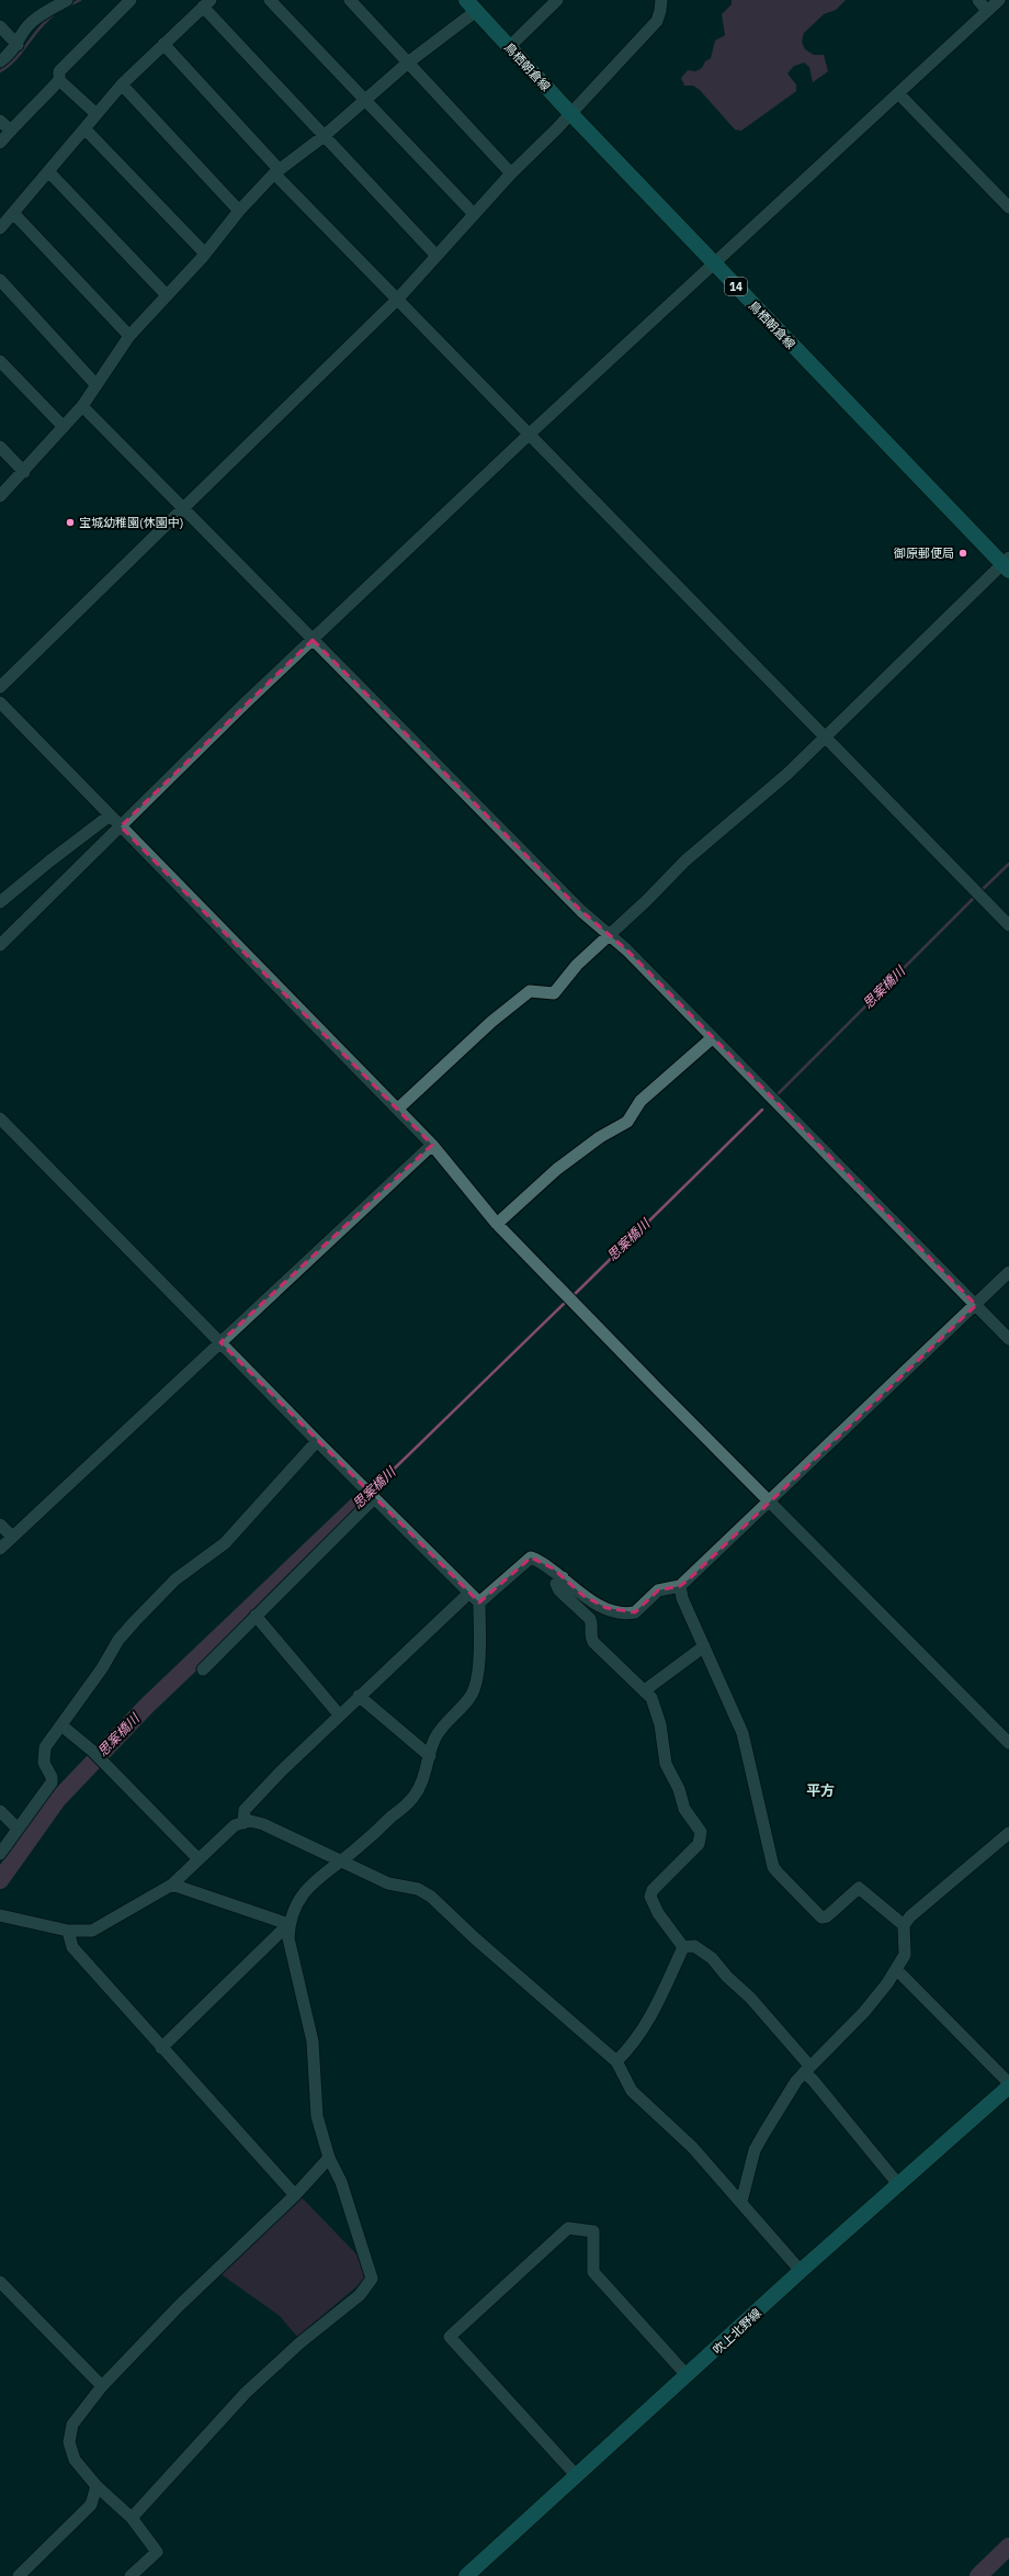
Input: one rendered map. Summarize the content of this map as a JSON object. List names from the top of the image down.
{
  "streets": {
    "main road": ["鳥栖朝倉線", "14", "吹上北野線"]
  },
  "districts": ["平方"],
  "water": ["思案橋川"],
  "places": ["宝城幼稚園(休園中)", "御原郵便局"]
}
